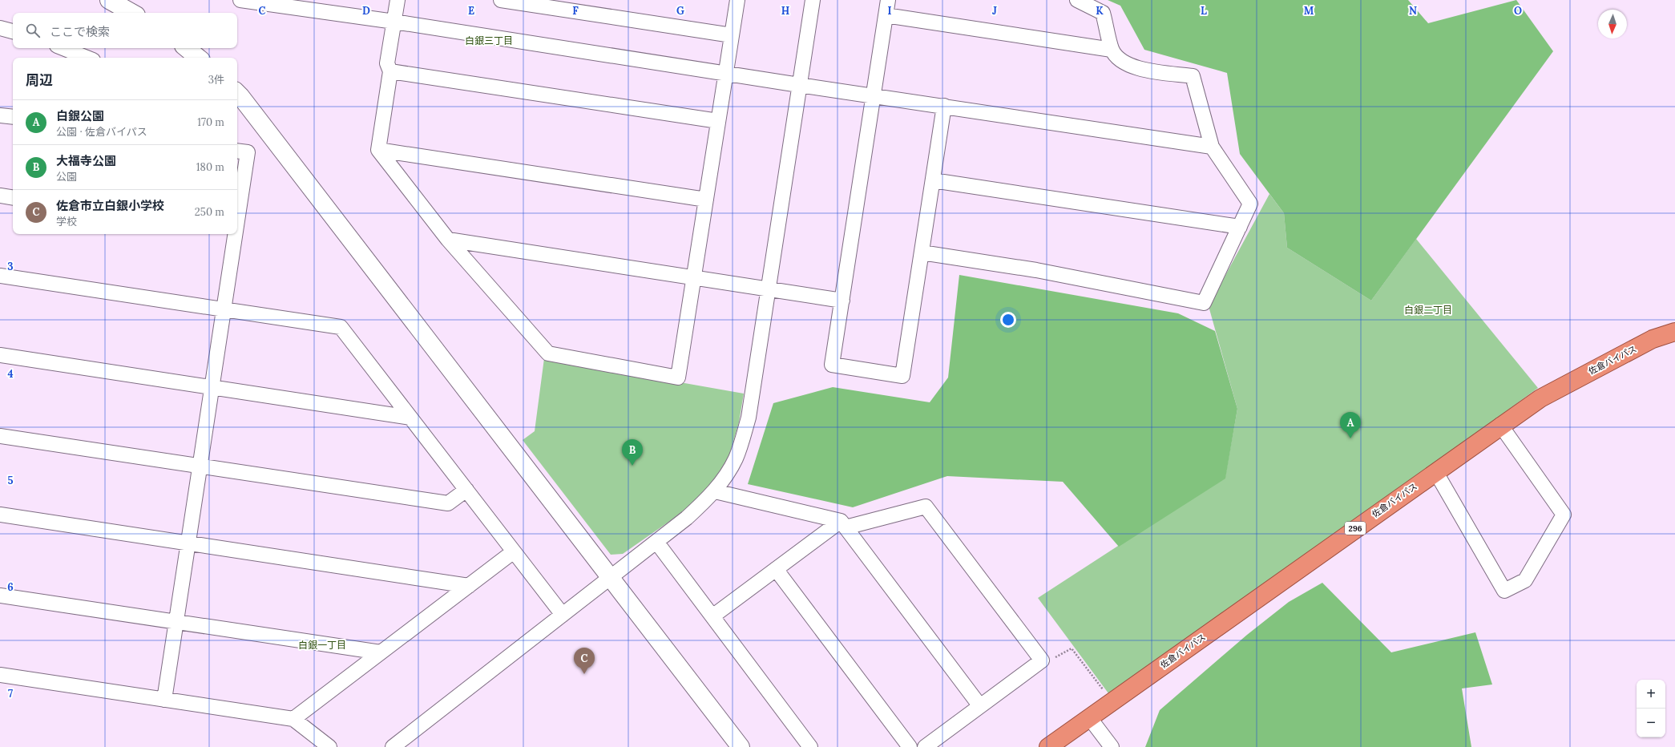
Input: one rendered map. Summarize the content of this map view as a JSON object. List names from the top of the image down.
{
  "streets": {
    "highway": ["佐倉バイパス", "296"]
  },
  "districts": ["白銀三丁目", "白銀二丁目", "白銀一丁目"],
  "north": "bottom",
  "page": {
    "search": "ここで検索",
    "heading": ["周辺", "3件"],
    "list": [
      {
        "mark": "A",
        "name": "白銀公園",
        "note": "公園 · 佐倉バイパス",
        "value": "170 m"
      },
      {
        "mark": "B",
        "name": "大福寺公園",
        "note": "公園",
        "value": "180 m"
      },
      {
        "mark": "C",
        "name": "佐倉市立白銀小学校",
        "note": "学校",
        "value": "250 m"
      }
    ],
    "pins": ["A", "B", "C"],
    "map_buttons": ["+", "−"]
  },
  "grid": {
    "columns": [
      "C",
      "D",
      "E",
      "F",
      "G",
      "H",
      "I",
      "J",
      "K",
      "L",
      "M",
      "N",
      "O"
    ],
    "rows": [
      "3",
      "4",
      "5",
      "6",
      "7"
    ]
  }
}
